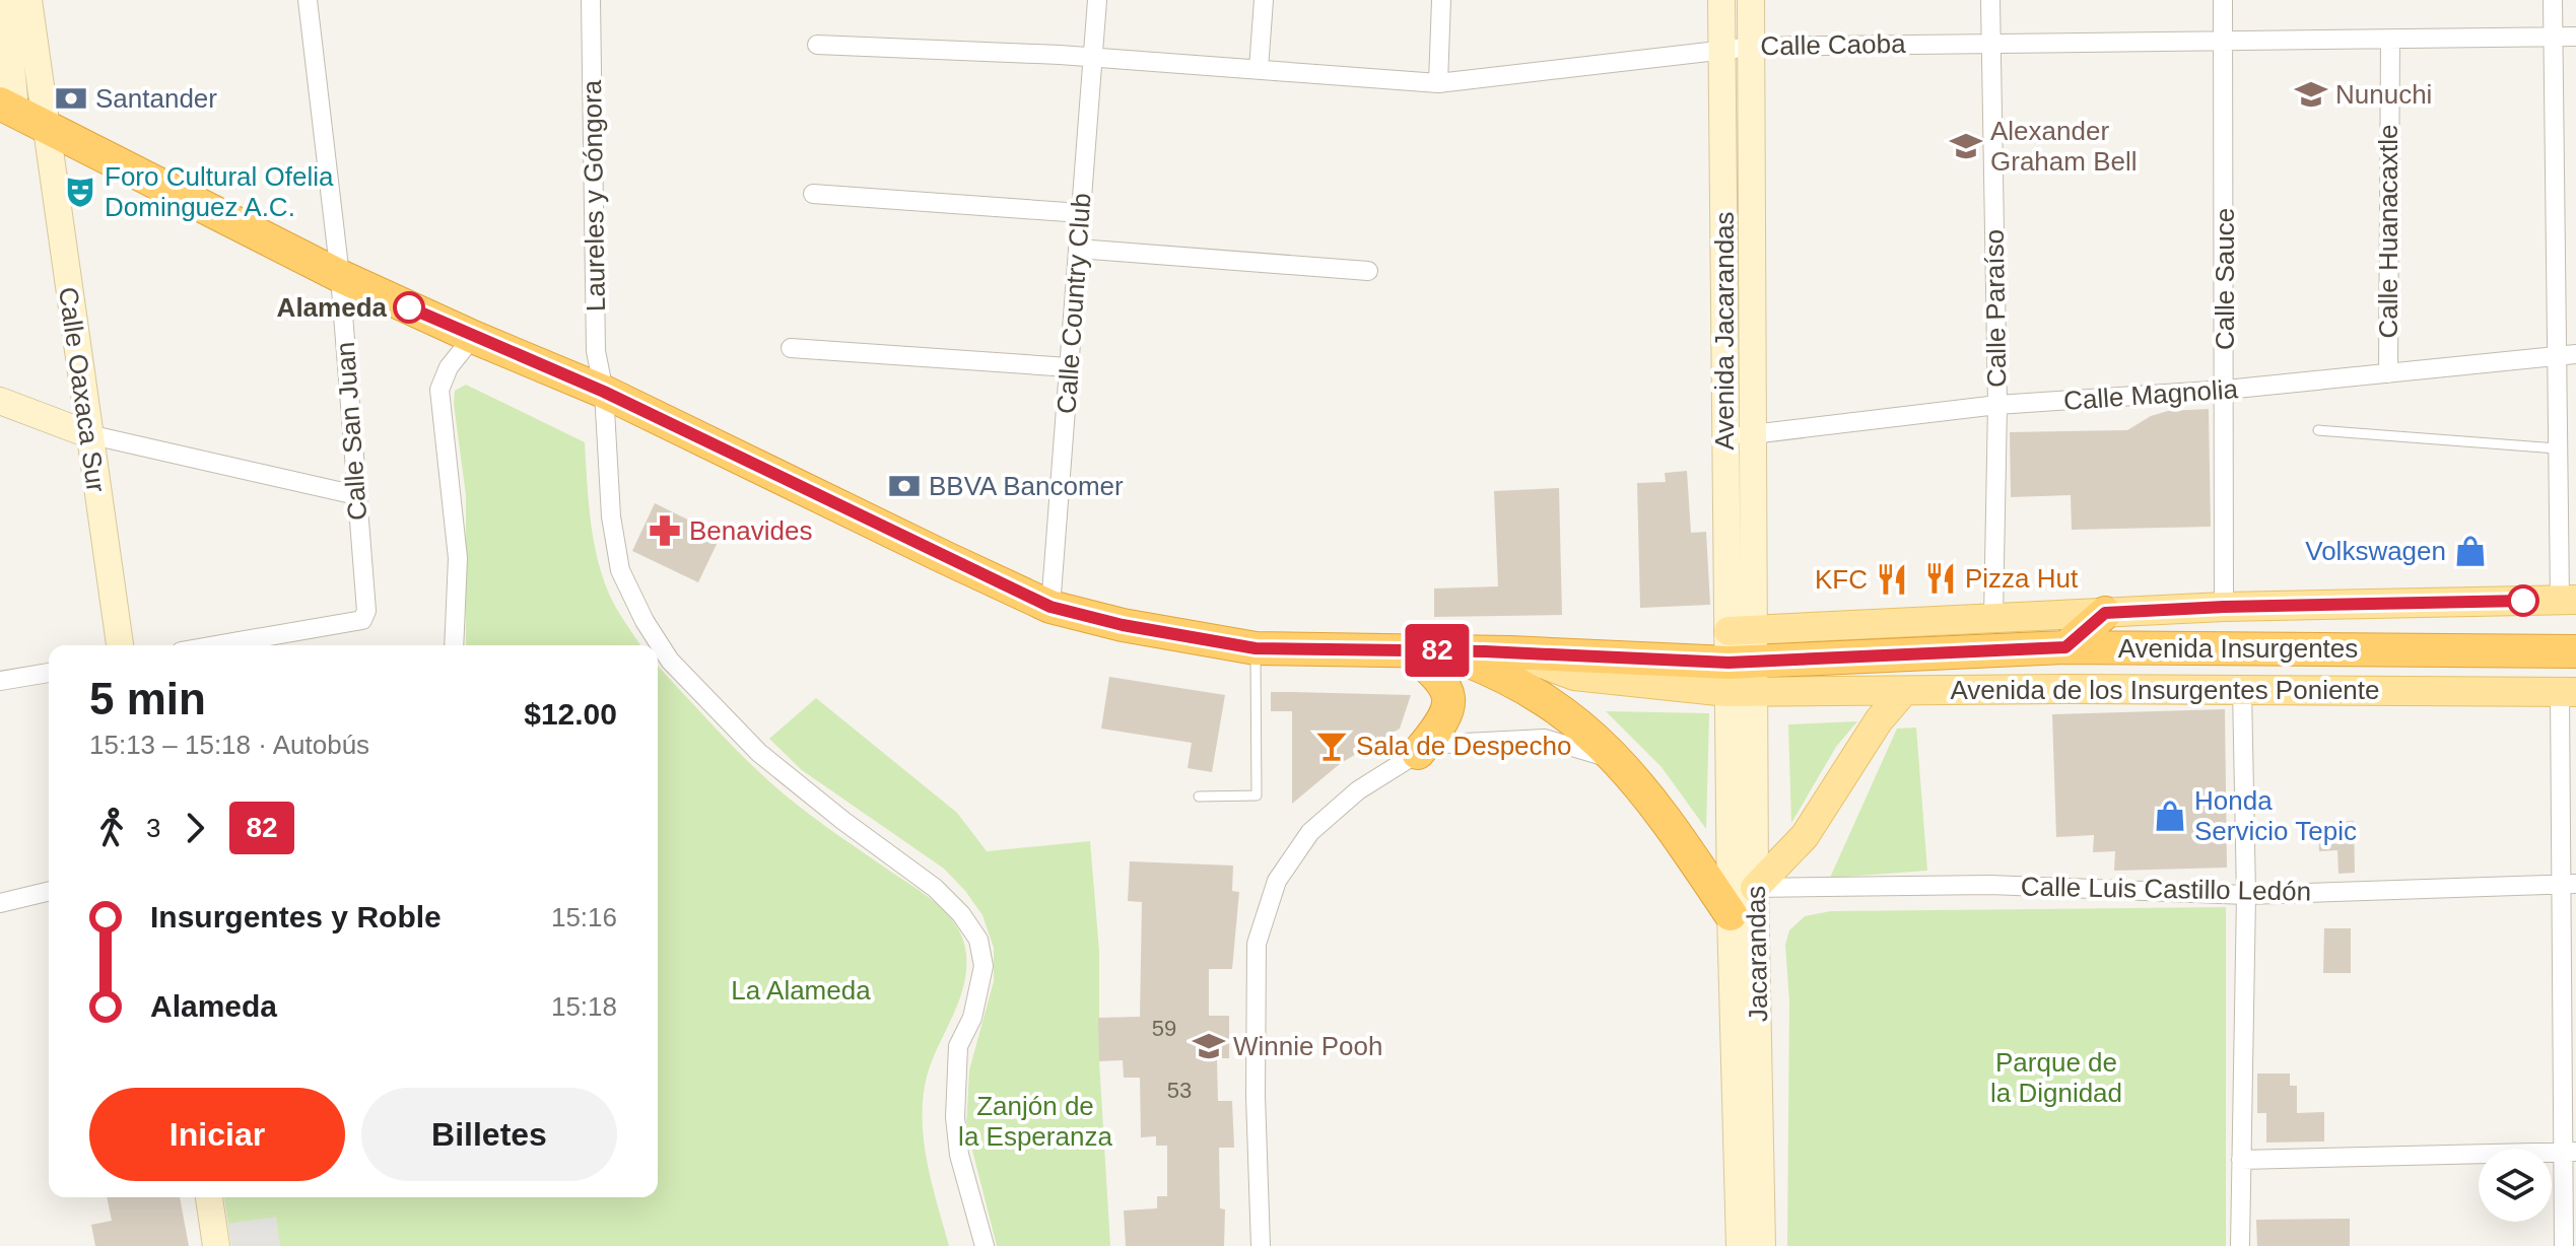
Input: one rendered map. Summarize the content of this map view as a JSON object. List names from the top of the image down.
{
  "streets": {
    "highway": ["Avenida Insurgentes"],
    "main road": [
      "Avenida Jacarandas",
      "Calle Oaxaca Sur",
      "Avenida de los Insurgentes Poniente",
      "Jacarandas"
    ],
    "street": [
      "Calle Caoba",
      "Laureles y Góngora",
      "Calle Huanacaxtle",
      "Calle Sauce",
      "Calle Country Club",
      "Calle Paraíso",
      "Calle Magnolia",
      "Calle San Juan",
      "Calle Luis Castillo Ledón"
    ]
  },
  "crossings": [
    ["Calle Caoba", "Calle Huanacaxtle"],
    ["Calle Caoba", "Calle Sauce"],
    ["Calle Caoba", "Calle Country Club"],
    ["Calle Caoba", "Calle Paraíso"],
    ["Calle Caoba", "Avenida Jacarandas"],
    ["Calle Huanacaxtle", "Calle Magnolia"],
    ["Calle Sauce", "Calle Magnolia"],
    ["Calle Country Club", "Avenida Insurgentes"],
    ["Calle Paraíso", "Calle Magnolia"],
    ["Avenida Jacarandas", "Calle Magnolia"],
    ["Avenida Jacarandas", "Avenida Insurgentes"],
    ["Avenida Jacarandas", "Avenida de los Insurgentes Poniente"],
    ["Avenida Jacarandas", "Jacarandas"],
    ["Avenida Insurgentes", "Avenida de los Insurgentes Poniente"],
    ["Avenida Insurgentes", "Jacarandas"],
    ["Avenida de los Insurgentes Poniente", "Jacarandas"],
    ["Calle Luis Castillo Ledón", "Jacarandas"]
  ],
  "parks": ["La Alameda", "Parque de la Dignidad", "Zanjón de la Esperanza"],
  "places": {
    "school or university": ["Nunuchi", "Alexander Graham Bell", "Winnie Pooh"],
    "bank": ["Santander", "BBVA Bancomer"],
    "theatre": ["Foro Cultural Ofelia Dominguez A.C."],
    "other": ["Alameda"],
    "pharmacy": ["Benavides"],
    "shop": ["Volkswagen", "Honda Servicio Tepic"],
    "restaurant": ["Pizza Hut", "KFC"],
    "bar": ["Sala de Despecho"]
  },
  "lines": ["bus line 82"],
  "house_numbers": ["59", "53"],
  "page": {
    "on_map": "82",
    "heading": ["5 min", "15:13 – 15:18 · Autobús", "$12.00"],
    "legs": ["3", "82"],
    "list": [
      {
        "name": "Insurgentes y Roble",
        "value": "15:16"
      },
      {
        "name": "Alameda",
        "value": "15:18"
      }
    ],
    "buttons": ["Iniciar", "Billetes"]
  }
}
